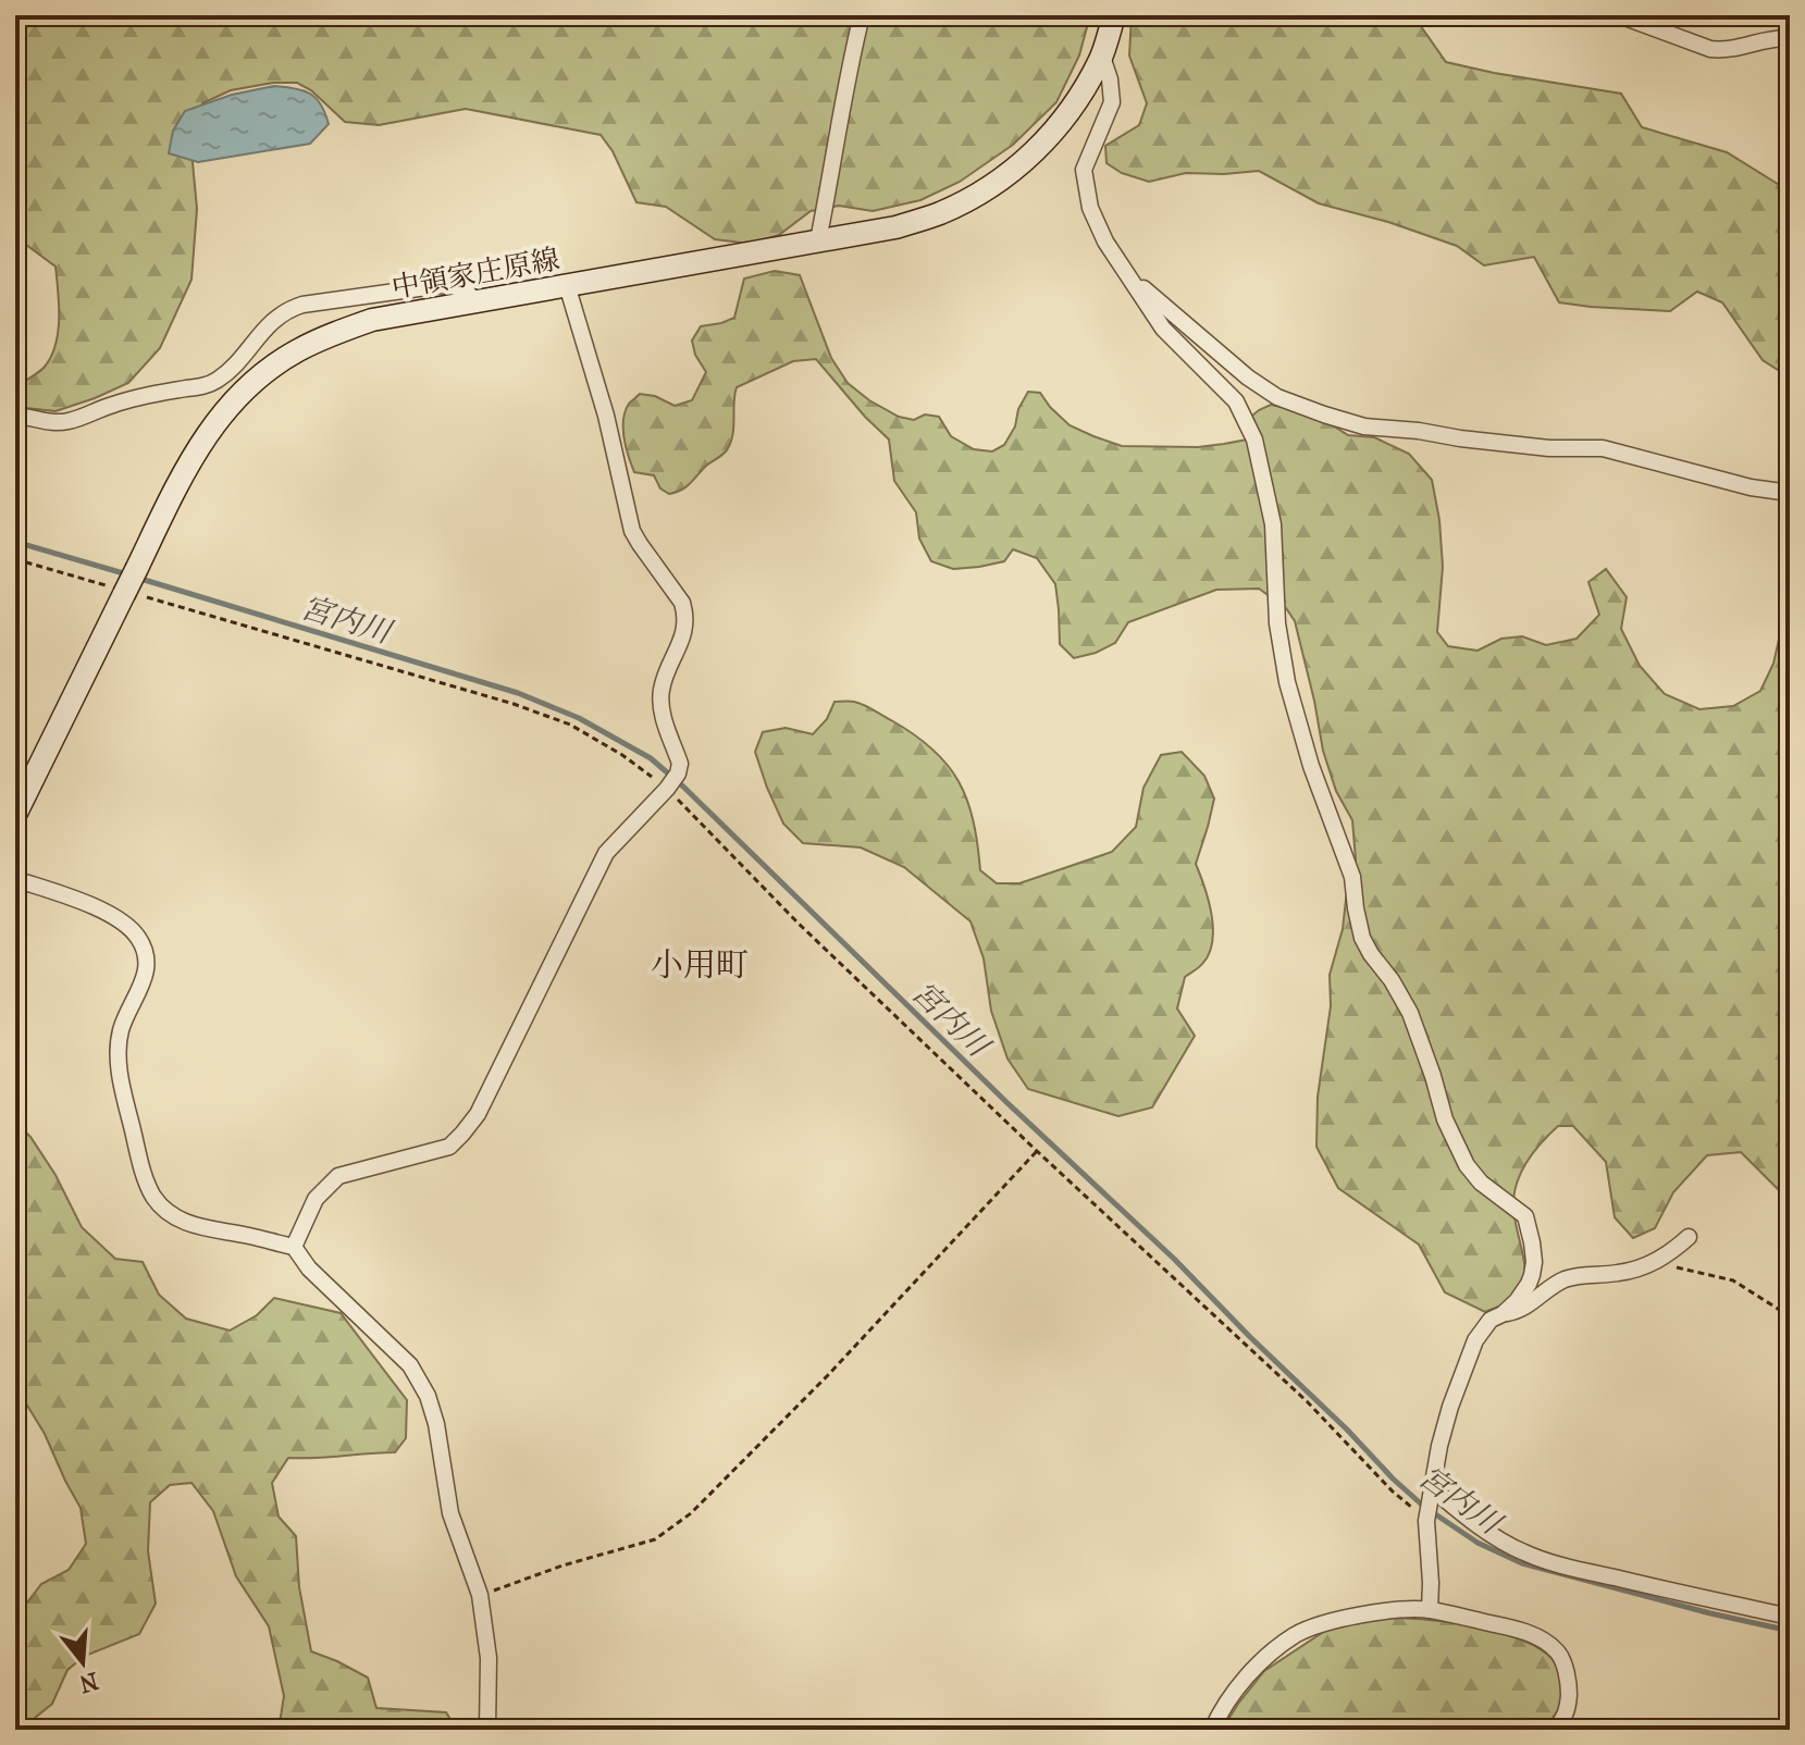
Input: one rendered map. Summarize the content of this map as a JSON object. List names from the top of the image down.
{
  "streets": {
    "main road": ["中領家庄原線"]
  },
  "districts": ["小用町"],
  "water": ["宮内川"],
  "north": "bottom"
}
